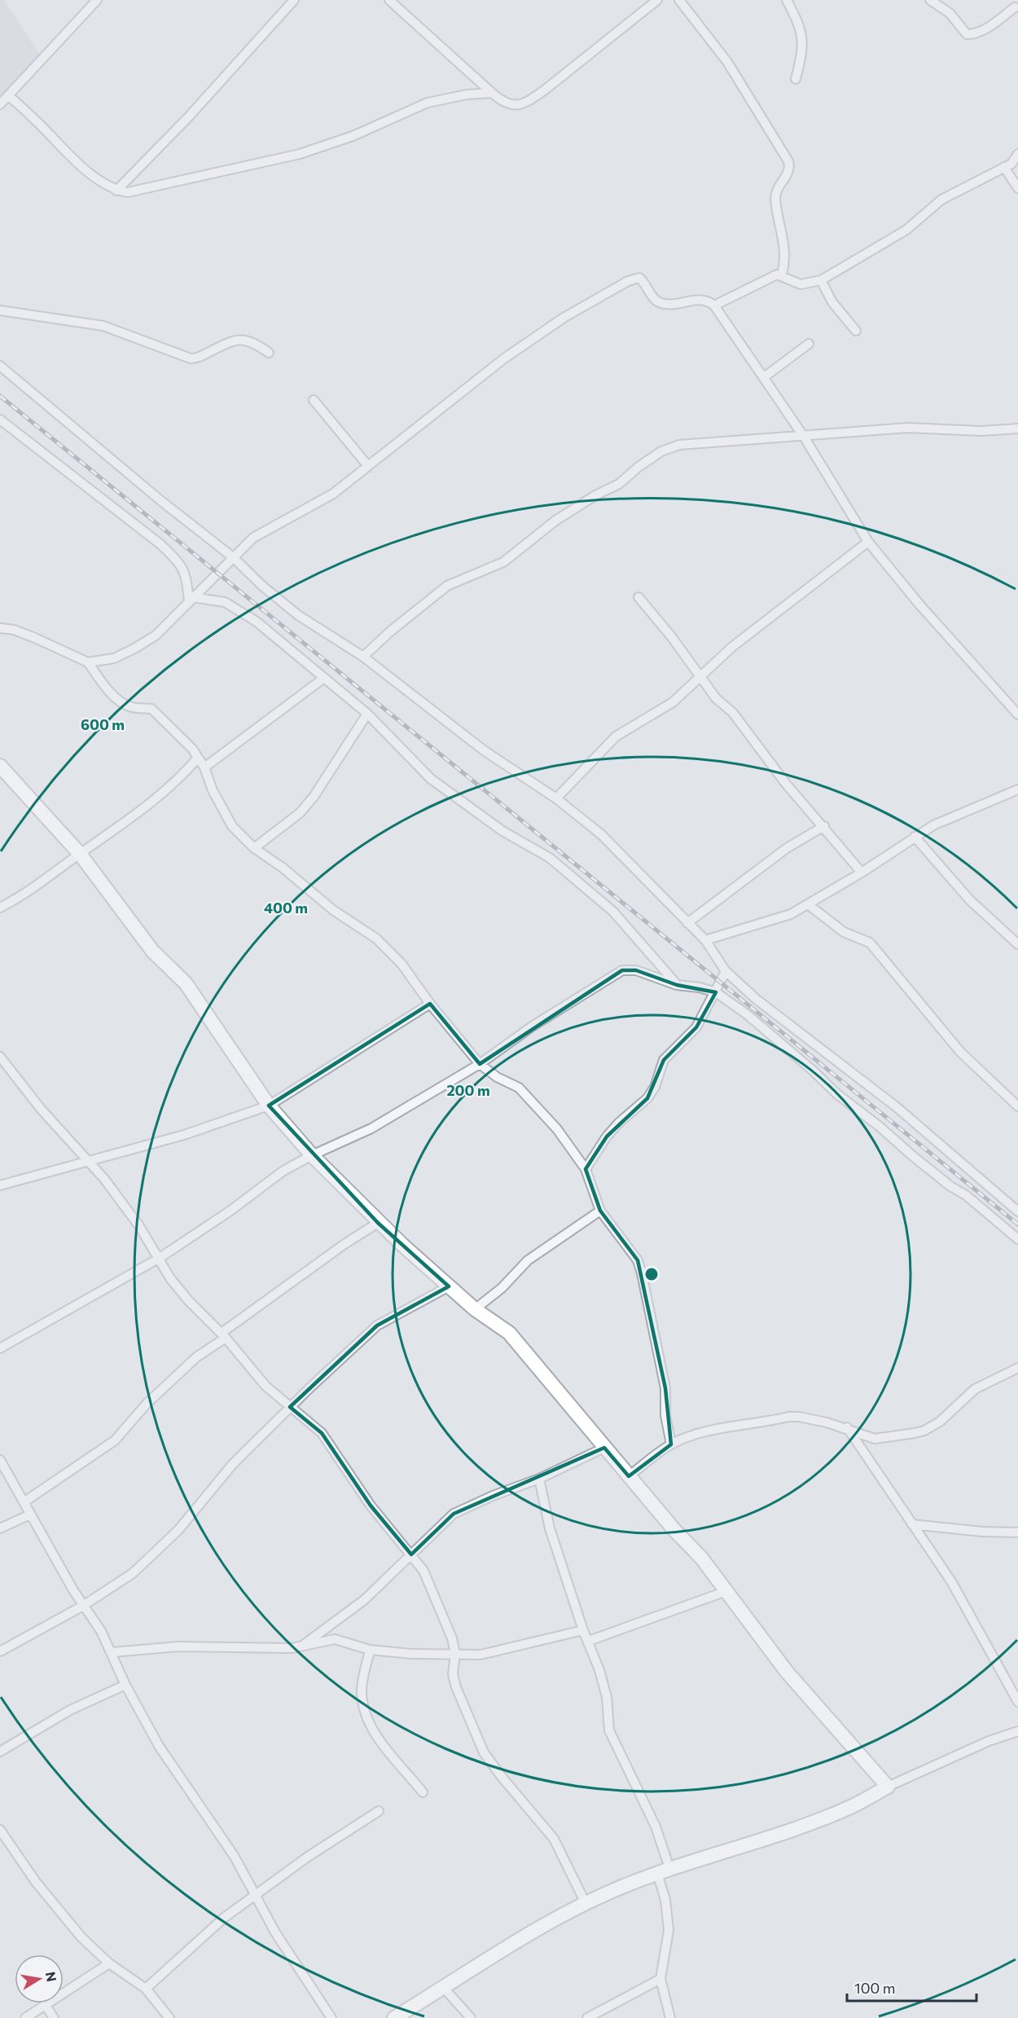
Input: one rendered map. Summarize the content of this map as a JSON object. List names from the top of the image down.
{
  "scale_bar": "100 m",
  "north": "right",
  "rings": ["600 m", "400 m", "200 m"]
}
